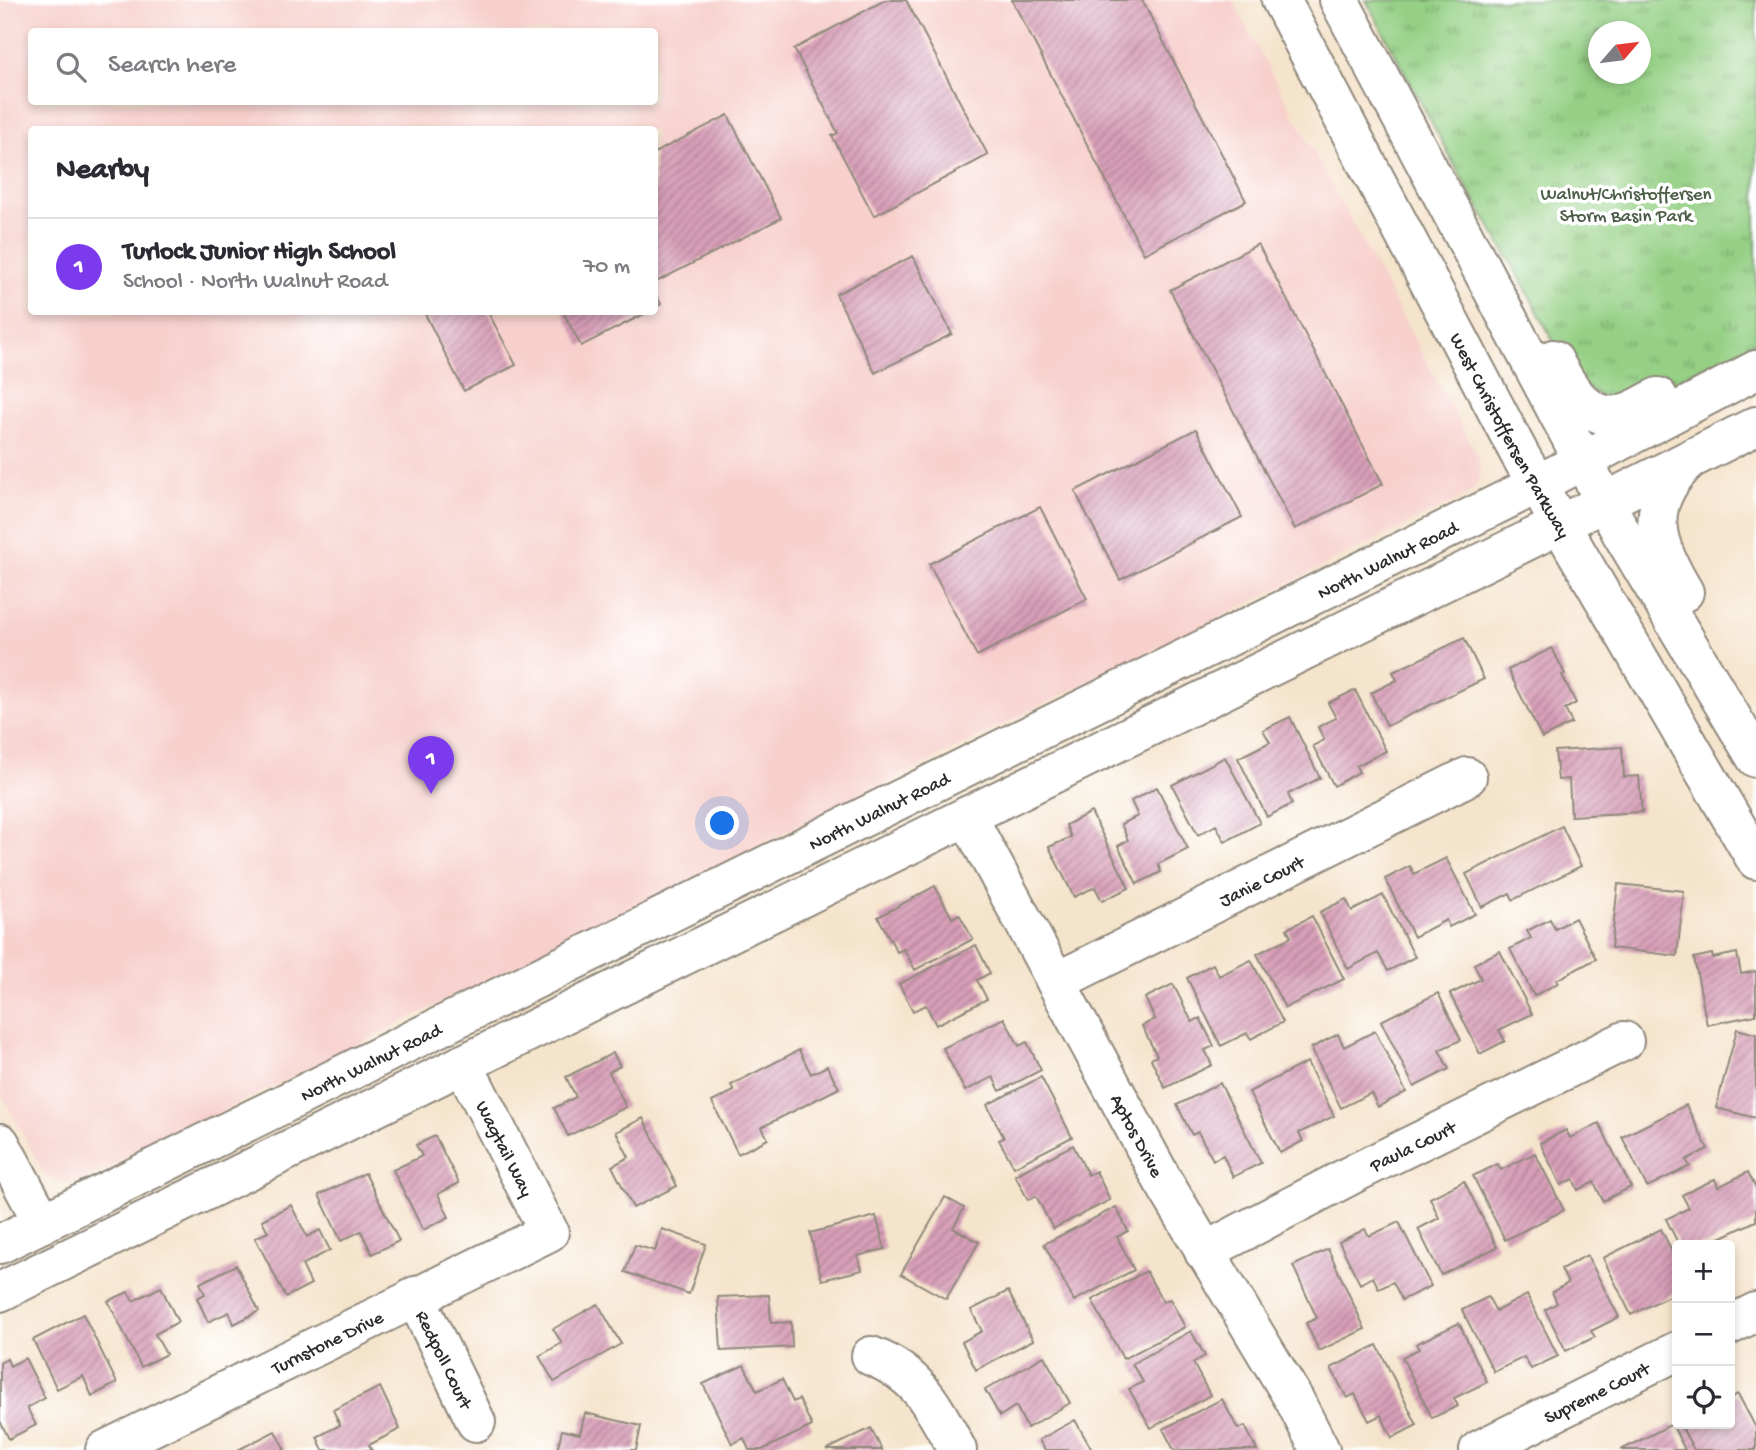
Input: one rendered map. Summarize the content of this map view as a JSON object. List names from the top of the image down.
{
  "streets": {
    "street": [
      "West Christoffersen Parkway",
      "North Walnut Road",
      "Janie Court",
      "Aptos Drive",
      "Paula Court",
      "Wagtail Way",
      "Turnstone Drive",
      "Redpoll Court",
      "Supreme Court"
    ]
  },
  "crossings": [
    ["West Christoffersen Parkway", "North Walnut Road"],
    ["Janie Court", "Aptos Drive"],
    ["Aptos Drive", "Paula Court"],
    ["Wagtail Way", "Turnstone Drive"],
    ["Turnstone Drive", "Redpoll Court"]
  ],
  "parks": ["Walnut/Christoffersen Storm Basin Park"],
  "north": "top right",
  "page": {
    "search": "Search here",
    "heading": "Nearby",
    "list": [
      {
        "mark": "1",
        "name": "Turlock Junior High School",
        "note": "School · North Walnut Road",
        "value": "70 m"
      }
    ],
    "pins": "1",
    "map_buttons": ["+", "−"]
  }
}
